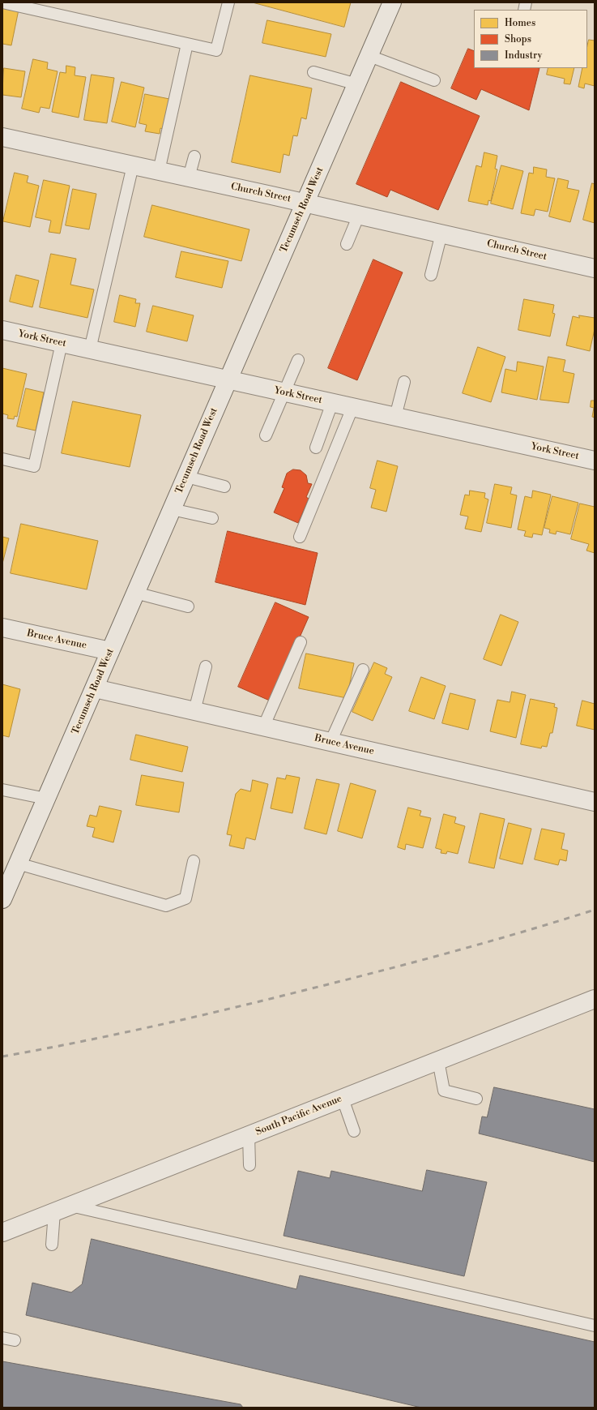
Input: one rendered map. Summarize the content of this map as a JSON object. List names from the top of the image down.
{
  "streets": {
    "street": [
      "Church Street",
      "Tecumseh Road West",
      "York Street",
      "Bruce Avenue",
      "South Pacific Avenue"
    ]
  },
  "crossings": [
    ["Church Street", "Tecumseh Road West"],
    ["Tecumseh Road West", "York Street"],
    ["Tecumseh Road West", "Bruce Avenue"]
  ],
  "legend": ["Homes", "Shops", "Industry"]
}
